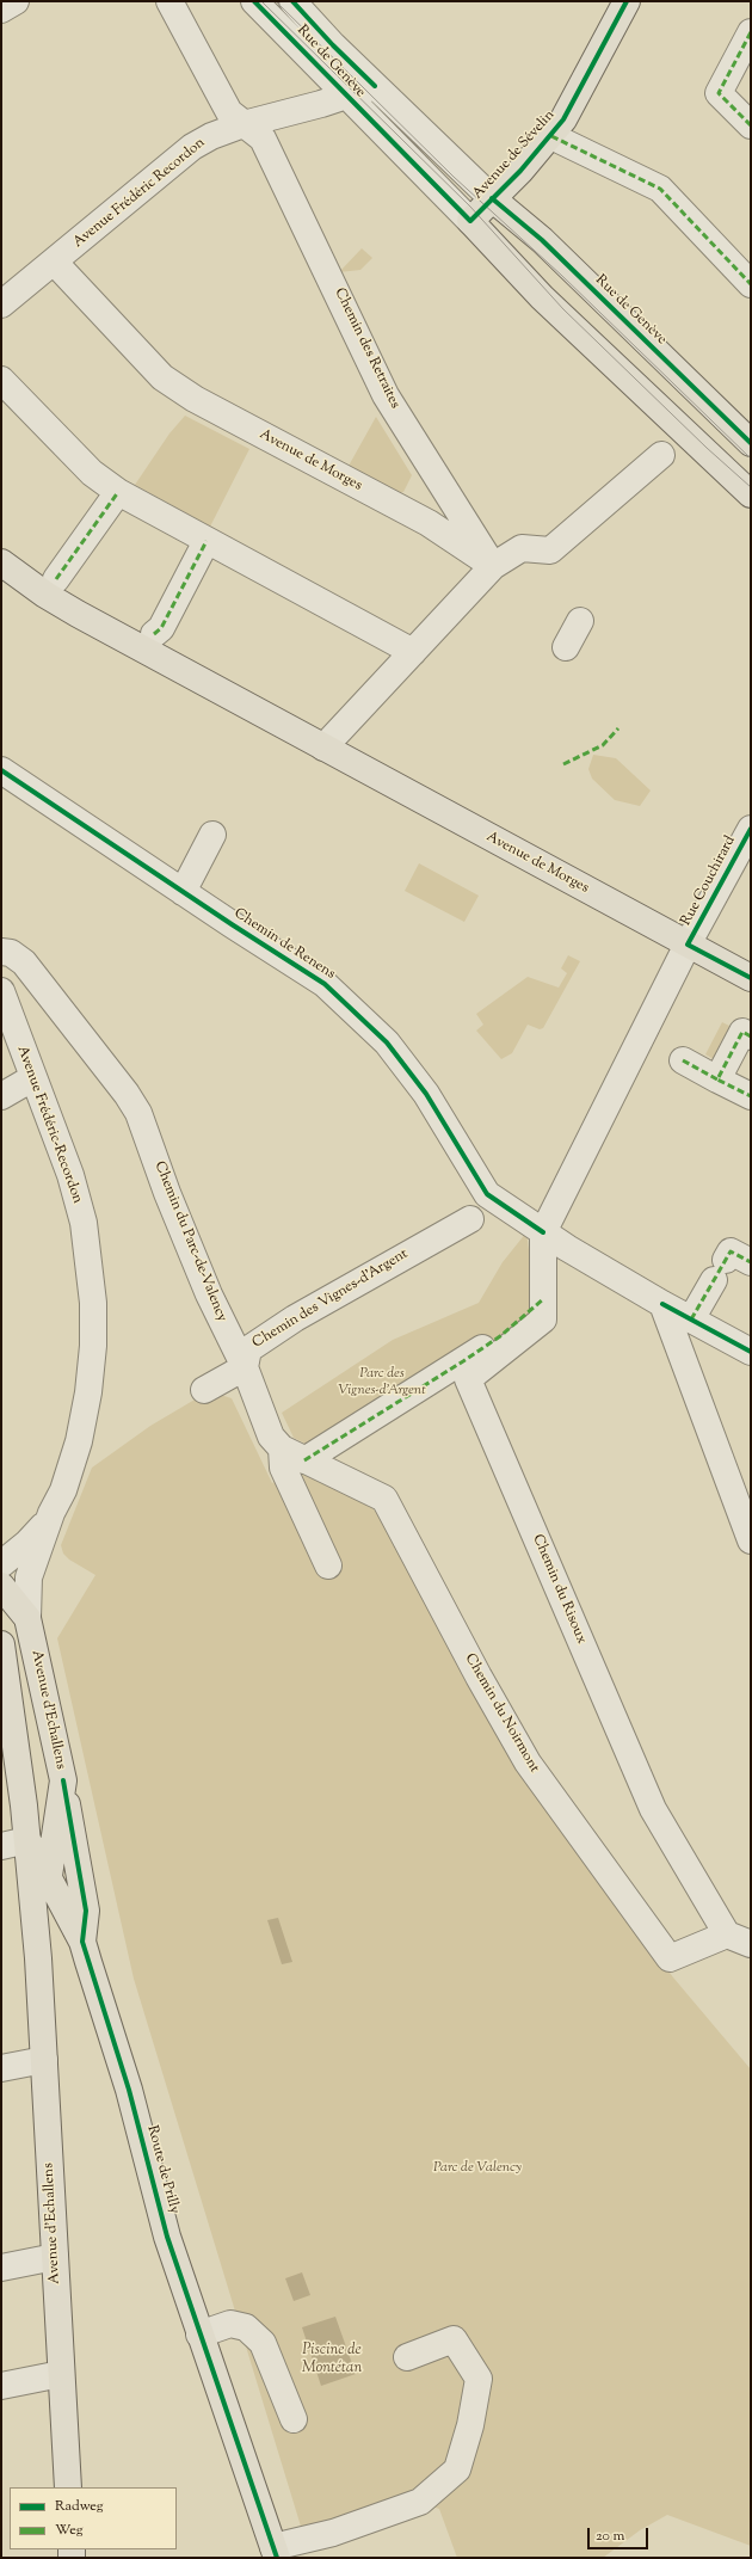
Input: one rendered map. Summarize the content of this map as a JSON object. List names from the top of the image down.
{
  "streets": {
    "main road": [
      "Rue de Genève",
      "Avenue de Sévelin",
      "Avenue de Morges",
      "Avenue d'Echallens",
      "Route de Prilly"
    ],
    "street": [
      "Avenue Frédéric Recordon",
      "Chemin des Retraites",
      "Rue Couchirard",
      "Chemin de Renens",
      "Avenue Frédéric-Recordon",
      "Chemin du Parc-de-Valency",
      "Chemin des Vignes-d'Argent",
      "Chemin du Risoux",
      "Chemin du Noirmont"
    ]
  },
  "crossings": [
    ["Rue de Genève", "Avenue de Sévelin"],
    ["Rue de Genève", "Avenue Frédéric Recordon"],
    ["Avenue Frédéric Recordon", "Chemin des Retraites"],
    ["Avenue Frédéric Recordon", "Avenue de Morges"],
    ["Chemin des Retraites", "Avenue de Morges"],
    ["Avenue de Morges", "Rue Couchirard"],
    ["Rue Couchirard", "Chemin de Renens"],
    ["Rue Couchirard", "Chemin du Risoux"],
    ["Chemin de Renens", "Chemin du Risoux"],
    ["Avenue Frédéric-Recordon", "Avenue d'Echallens"],
    ["Chemin du Parc-de-Valency", "Chemin des Vignes-d'Argent"],
    ["Chemin du Parc-de-Valency", "Chemin du Noirmont"],
    ["Chemin du Risoux", "Chemin du Noirmont"],
    ["Avenue d'Echallens", "Route de Prilly"]
  ],
  "water": ["Piscine de Montétan"],
  "parks": ["Parc des Vignes-d'Argent", "Parc de Valency"],
  "legend": ["Radweg", "Weg"],
  "scale_bar": "20 m"
}
